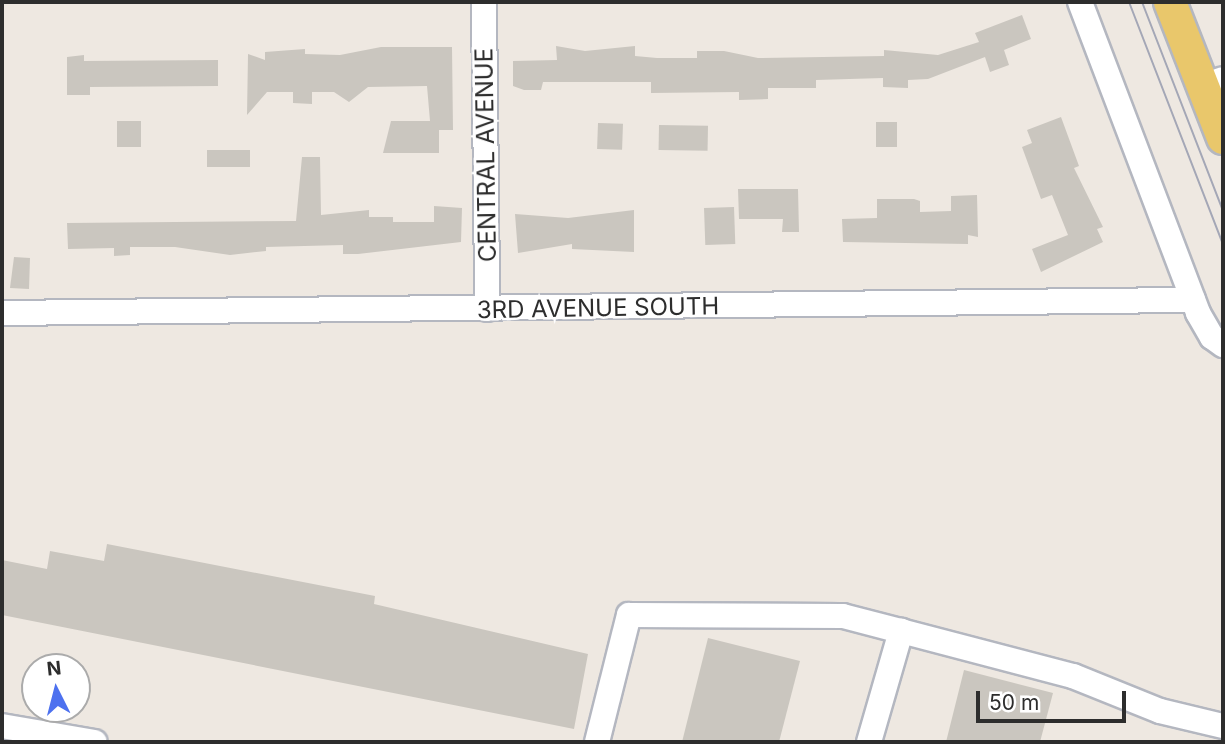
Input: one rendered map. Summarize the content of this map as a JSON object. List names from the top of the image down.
{
  "streets": {
    "street": ["CENTRAL AVENUE", "3RD AVENUE SOUTH"]
  },
  "crossings": [
    ["CENTRAL AVENUE", "3RD AVENUE SOUTH"]
  ],
  "scale_bar": "50 m",
  "north": "top"
}
